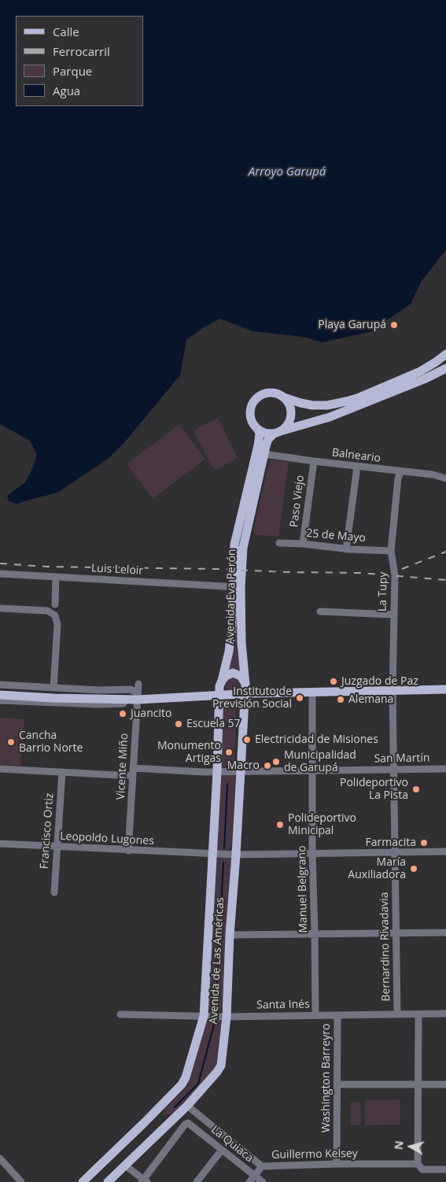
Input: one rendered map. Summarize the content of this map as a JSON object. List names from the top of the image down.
{
  "streets": {
    "main road": ["Avenida Eva Perón", "Avenida de Las Américas"],
    "street": [
      "Balneario",
      "Paso Viejo",
      "25 de Mayo",
      "Luis Leloir",
      "La Tupy",
      "San Martín",
      "Vicente Miño",
      "Francisco Ortiz",
      "Leopoldo Lugones",
      "Manuel Belgrano",
      "Bernardino Rivadavia",
      "Santa Inés",
      "Washington Barreyro",
      "La Quiaca",
      "Guillermo Kelsey"
    ]
  },
  "crossings": [
    ["Balneario", "Paso Viejo"],
    ["Balneario", "La Tupy"],
    ["Balneario", "Avenida Eva Perón"],
    ["Paso Viejo", "25 de Mayo"],
    ["25 de Mayo", "La Tupy"],
    ["Luis Leloir", "Avenida Eva Perón"],
    ["La Tupy", "Bernardino Rivadavia"],
    ["Avenida Eva Perón", "Avenida de Las Américas"],
    ["San Martín", "Vicente Miño"],
    ["San Martín", "Manuel Belgrano"],
    ["San Martín", "Bernardino Rivadavia"],
    ["San Martín", "Avenida de Las Américas"],
    ["Vicente Miño", "Leopoldo Lugones"],
    ["Francisco Ortiz", "Leopoldo Lugones"],
    ["Leopoldo Lugones", "Manuel Belgrano"],
    ["Leopoldo Lugones", "Bernardino Rivadavia"],
    ["Leopoldo Lugones", "Avenida de Las Américas"],
    ["Manuel Belgrano", "Santa Inés"],
    ["Bernardino Rivadavia", "Santa Inés"],
    ["Avenida de Las Américas", "Santa Inés"],
    ["Avenida de Las Américas", "Guillermo Kelsey"],
    ["Santa Inés", "Washington Barreyro"],
    ["Washington Barreyro", "Guillermo Kelsey"]
  ],
  "water": ["Arroyo Garupá"],
  "places": [
    "Playa Garupá",
    "Juzgado de Paz",
    "Instituto de Previsión Social",
    "Alemana",
    "Juancito",
    "Escuela 57",
    "Electricidad de Misiones",
    "Cancha Barrio Norte",
    "Monumento Artigas",
    "Municipalidad de Garupá",
    "Macro",
    "Polideportivo La Pista",
    "Polideportivo Minicipal",
    "Farmacita",
    "María Auxiliadora"
  ],
  "legend": [
    "Calle",
    "Ferrocarril",
    "Parque",
    "Agua"
  ],
  "north": "left"
}
